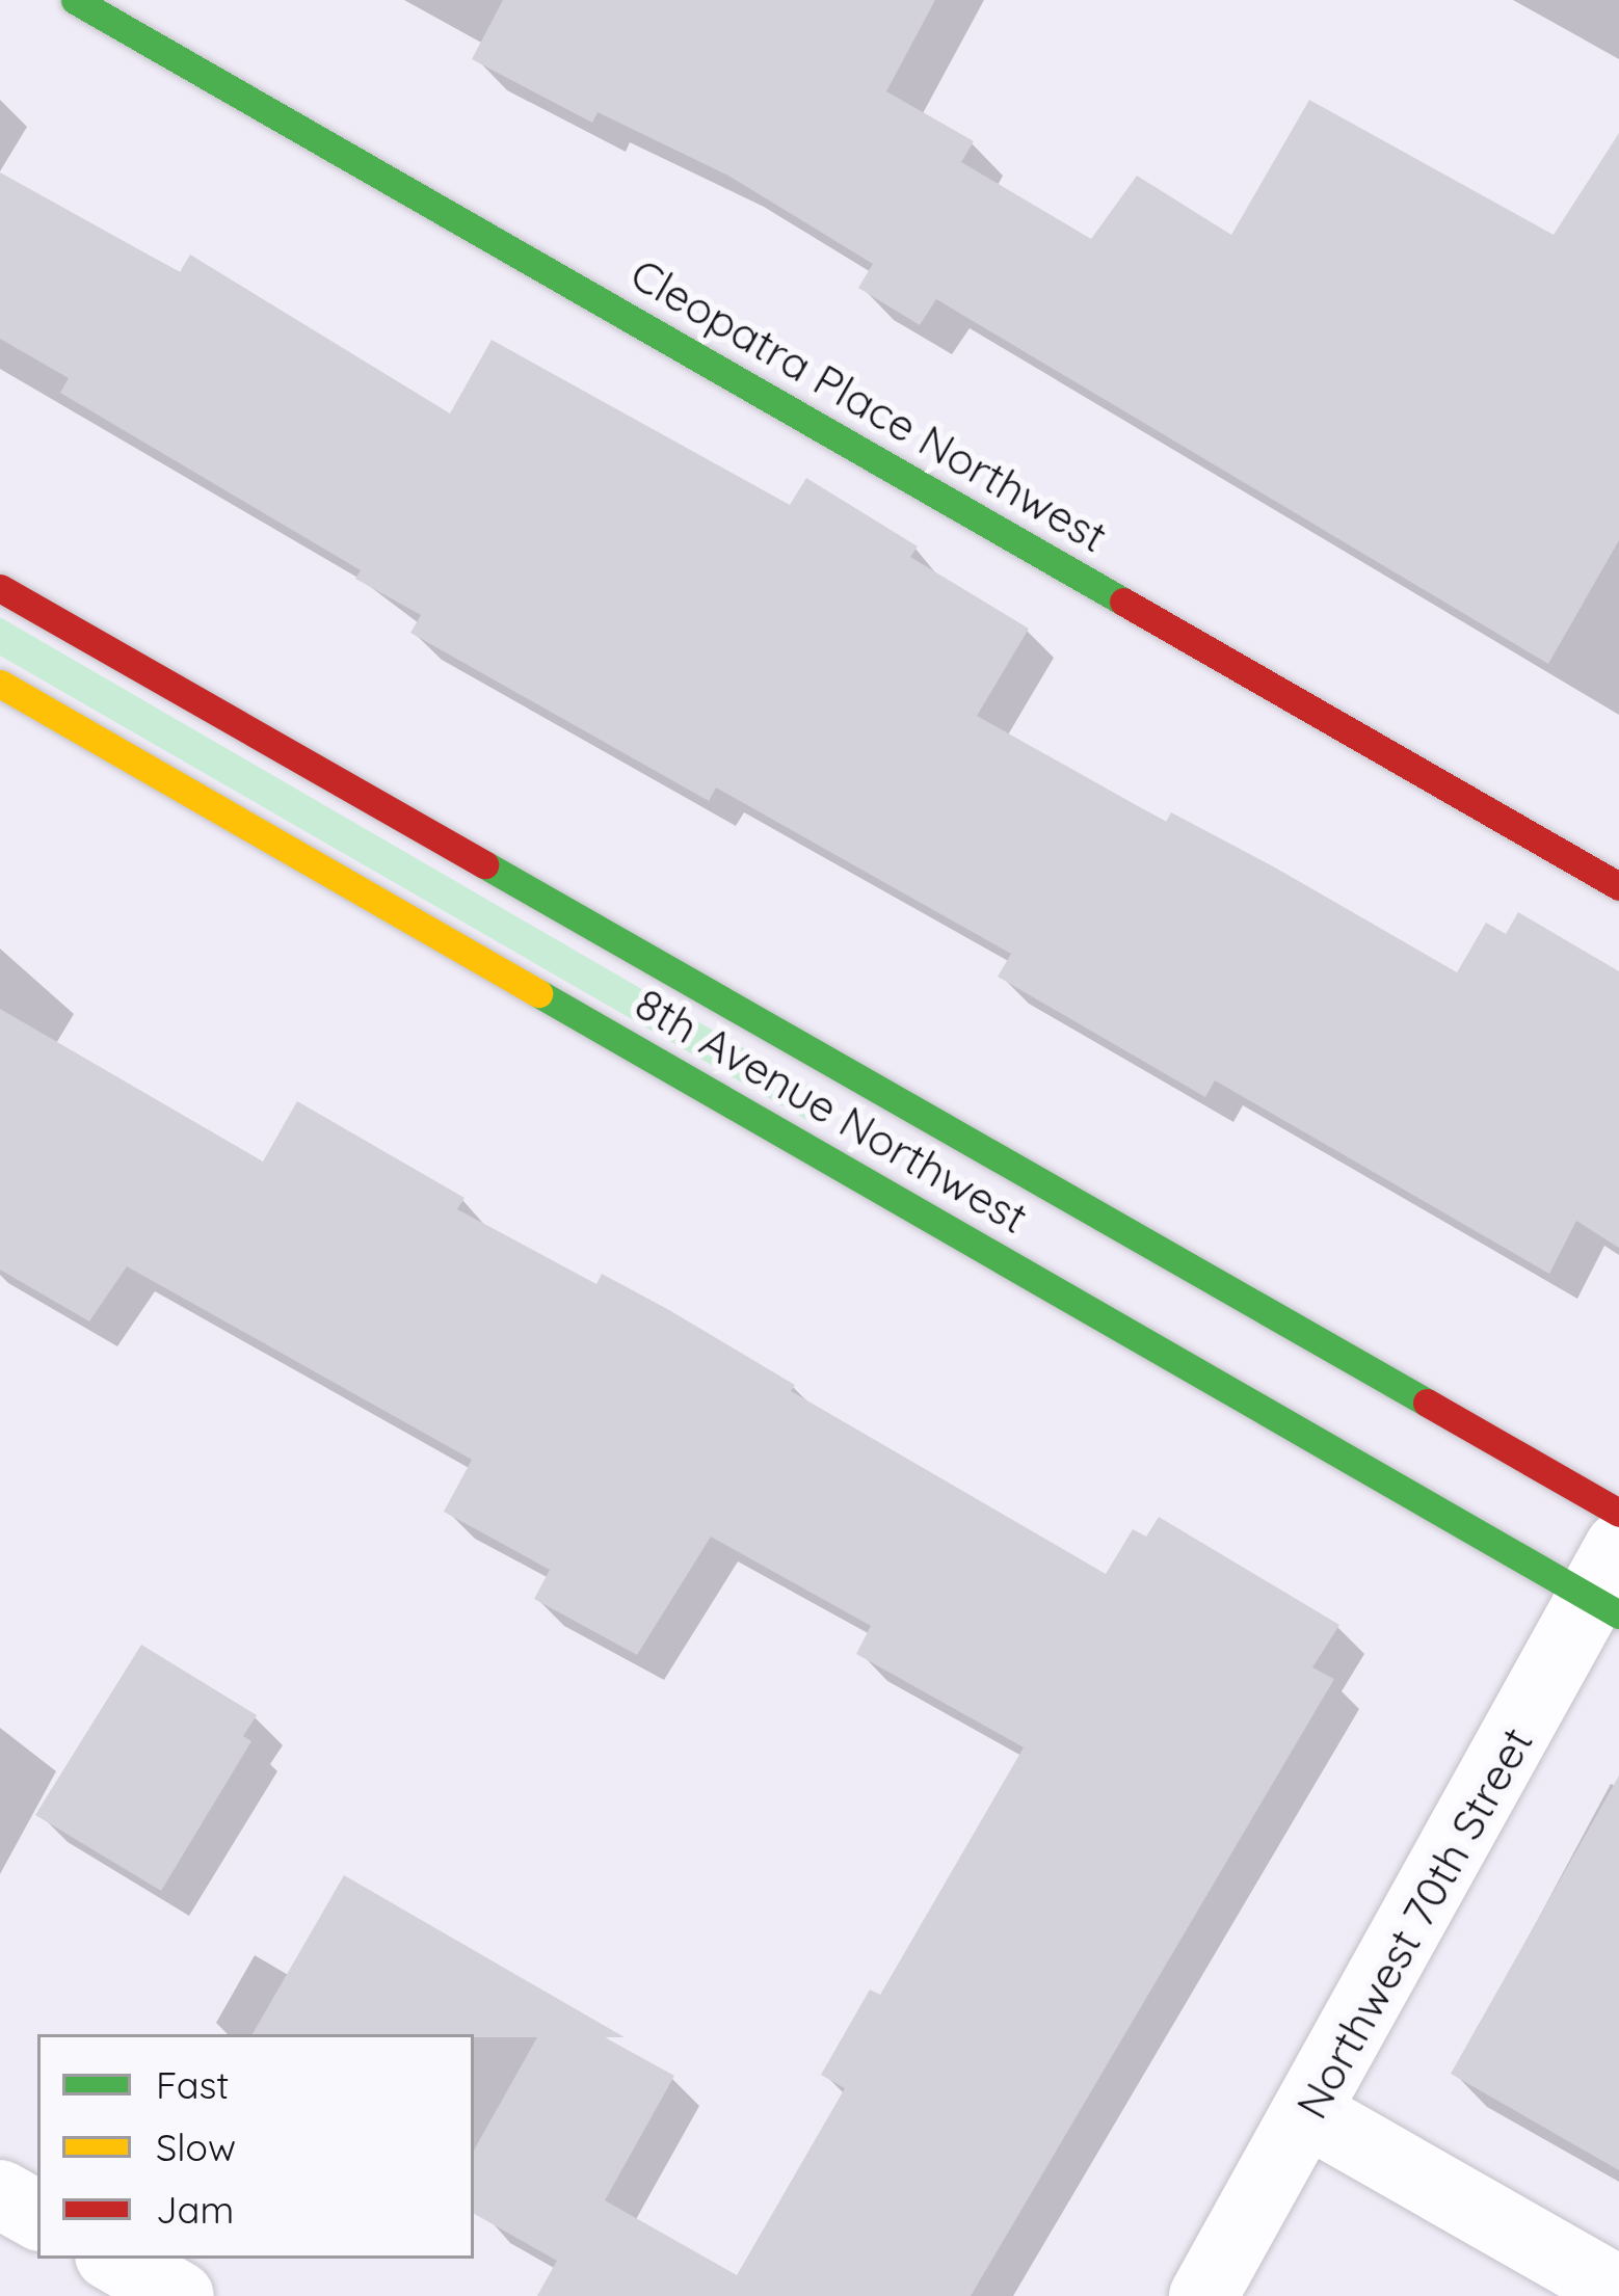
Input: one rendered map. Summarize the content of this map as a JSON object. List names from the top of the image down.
{
  "streets": {
    "main road": ["Cleopatra Place Northwest", "8th Avenue Northwest"],
    "street": ["Northwest 70th Street"]
  },
  "crossings": [
    ["8th Avenue Northwest", "Northwest 70th Street"]
  ],
  "legend": ["Fast", "Slow", "Jam"]
}
